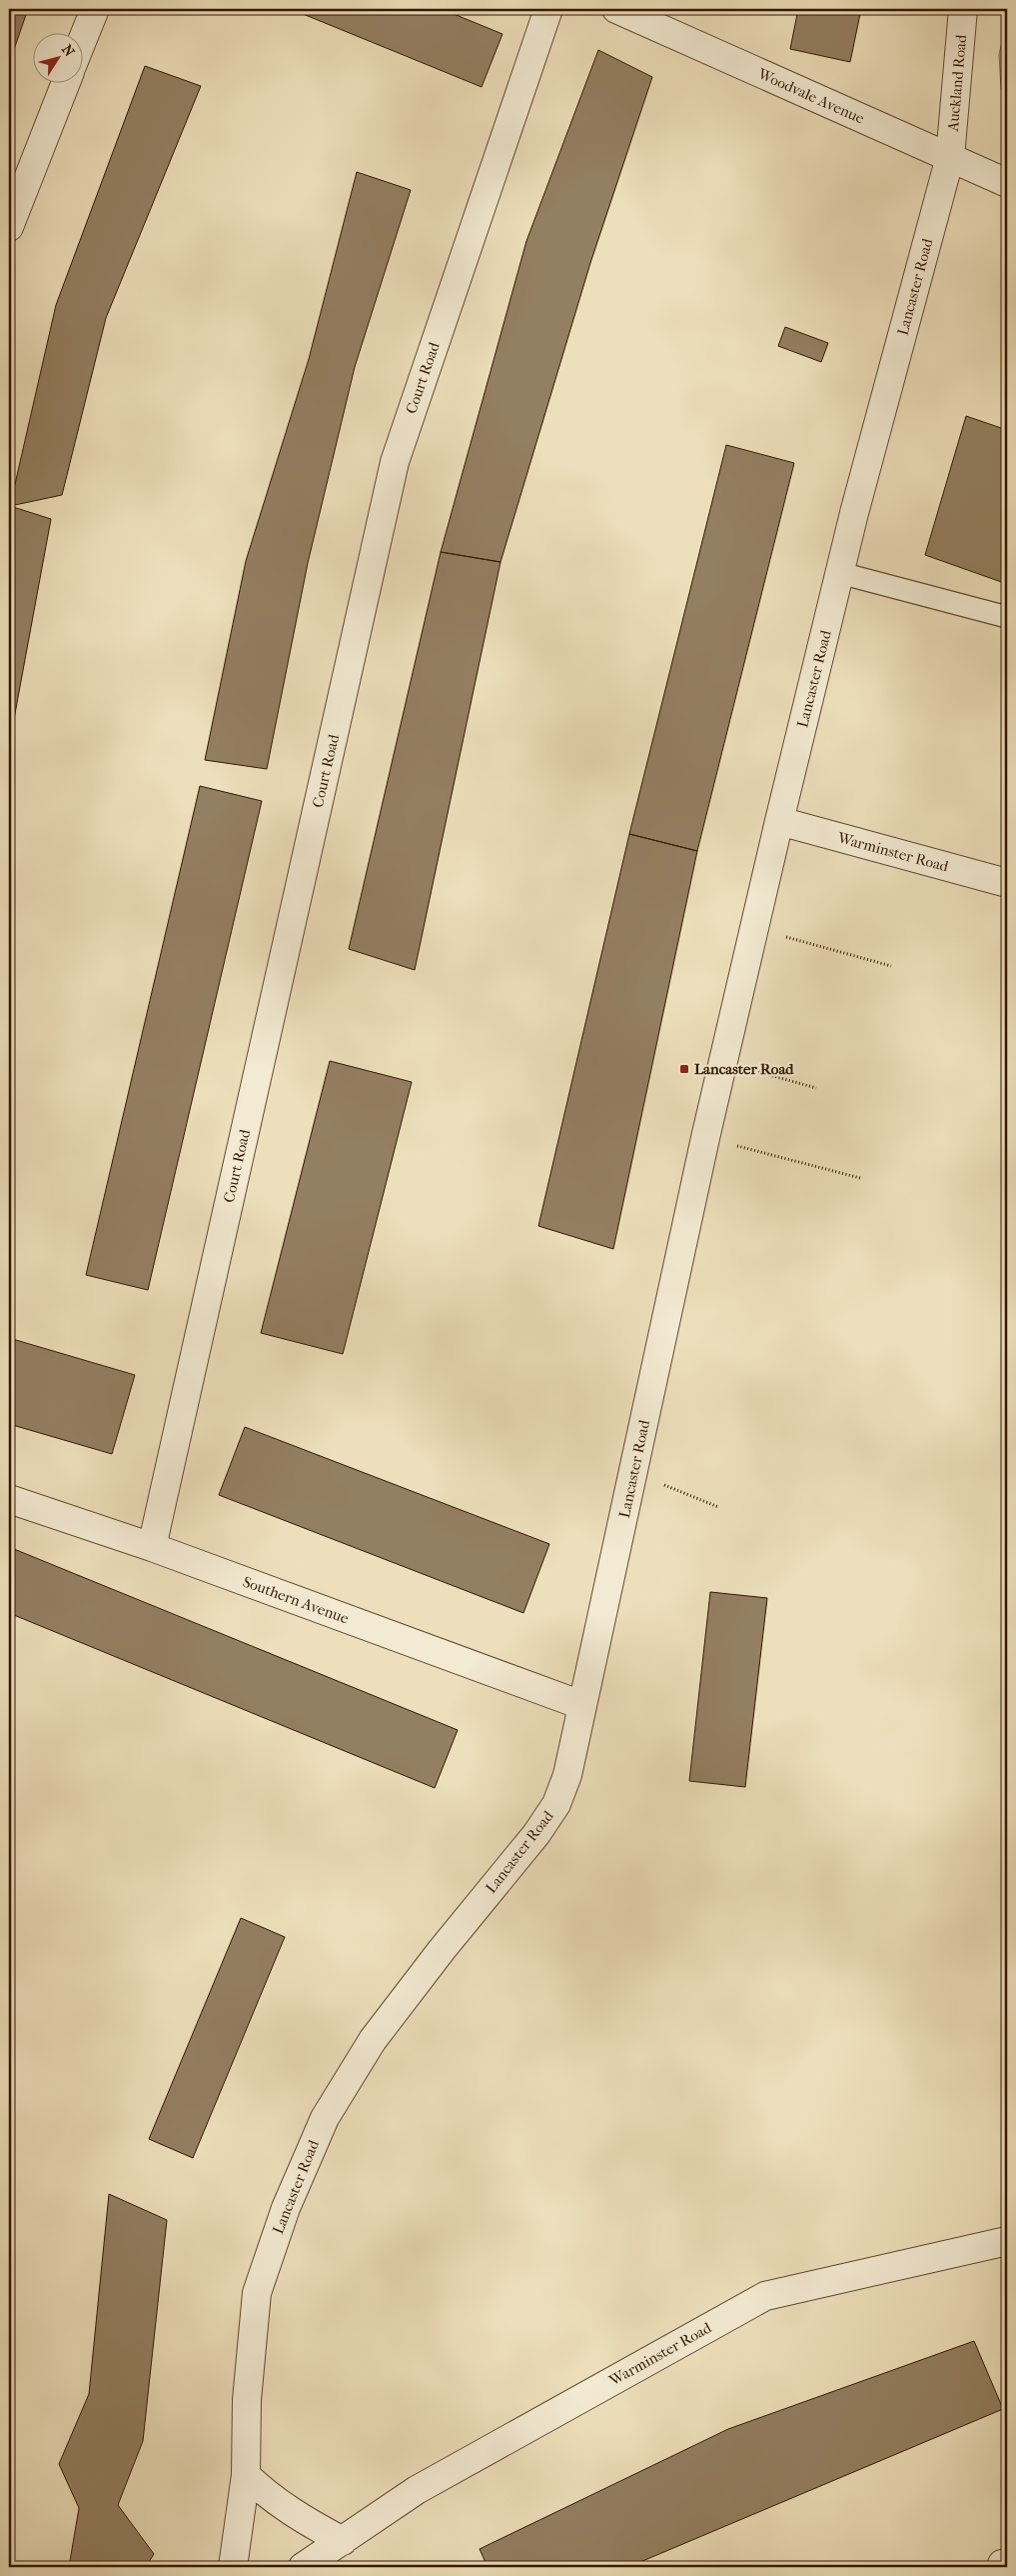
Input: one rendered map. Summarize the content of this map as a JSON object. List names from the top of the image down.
{
  "streets": {
    "street": [
      "Auckland Road",
      "Woodvale Avenue",
      "Lancaster Road",
      "Court Road",
      "Warminster Road",
      "Southern Avenue"
    ]
  },
  "crossings": [
    ["Auckland Road", "Woodvale Avenue"],
    ["Auckland Road", "Lancaster Road"],
    ["Woodvale Avenue", "Lancaster Road"],
    ["Lancaster Road", "Warminster Road"],
    ["Lancaster Road", "Southern Avenue"],
    ["Court Road", "Southern Avenue"]
  ],
  "places": {
    "transit": ["Lancaster Road"]
  },
  "north": "top right"
}
